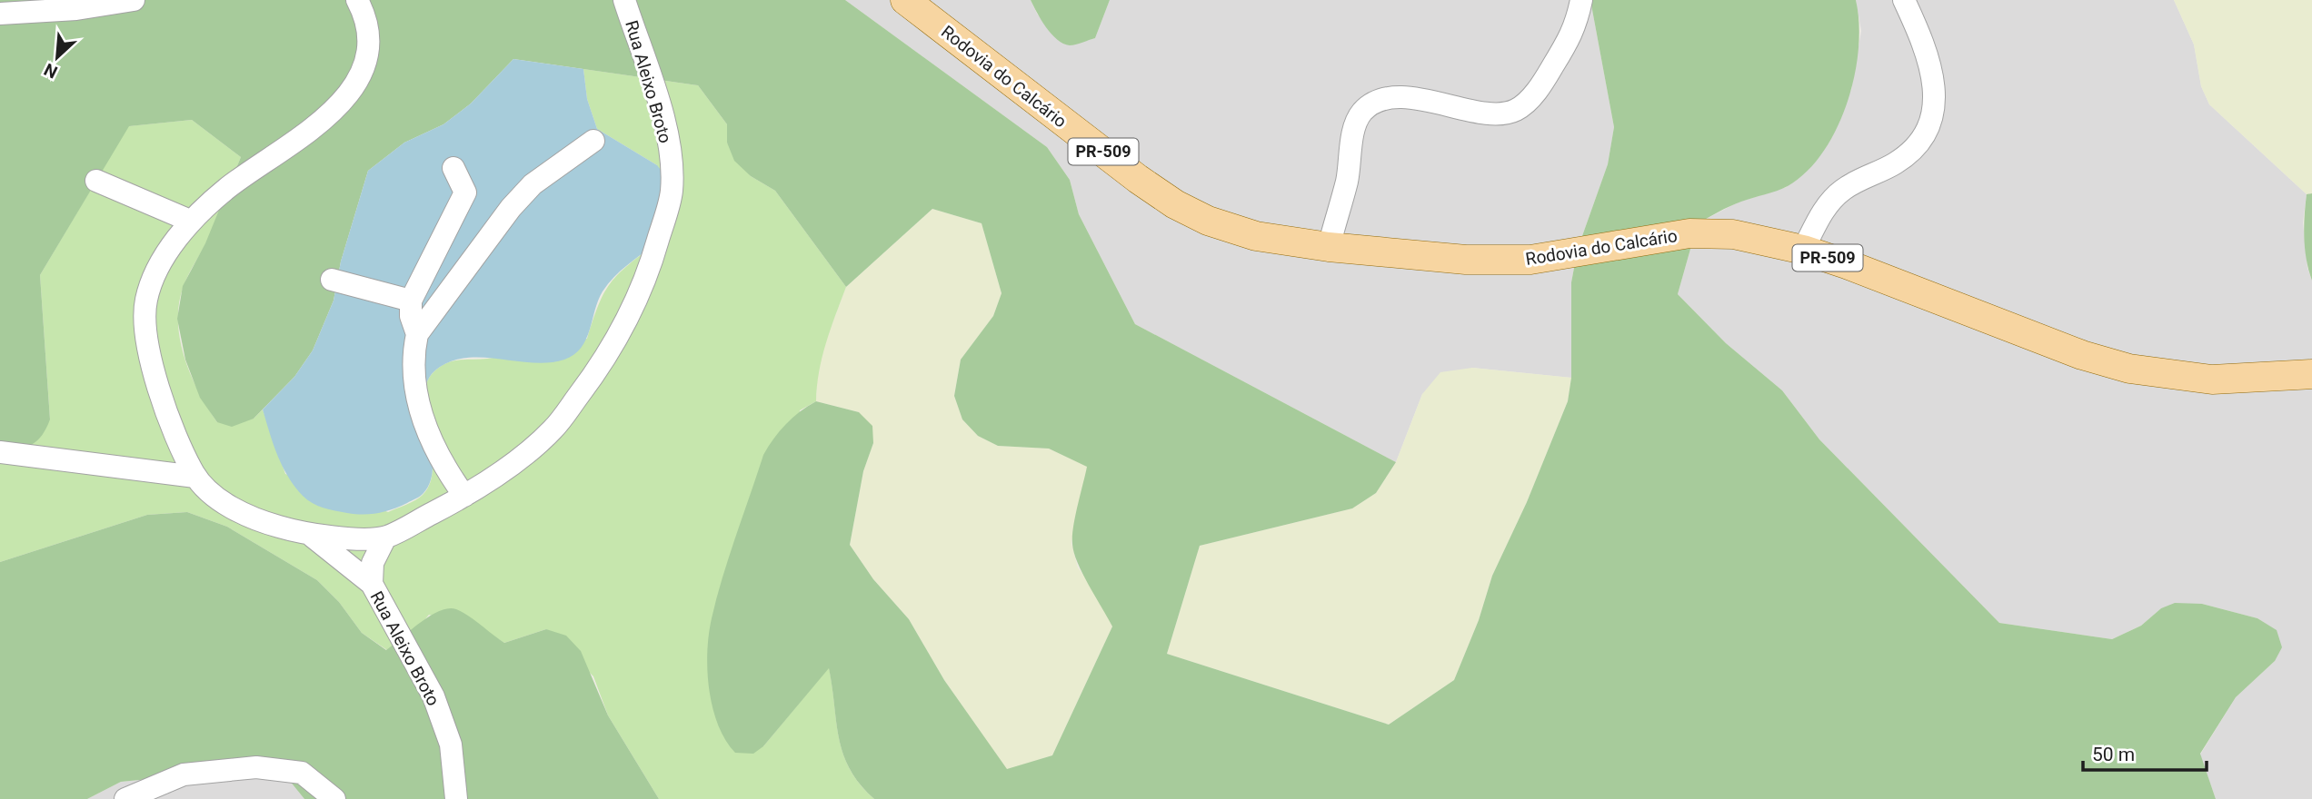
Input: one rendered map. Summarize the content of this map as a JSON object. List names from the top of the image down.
{
  "streets": {
    "main road": ["Rodovia do Calcário", "PR-509"],
    "street": ["Rua Aleixo Broto"]
  },
  "scale_bar": "50 m",
  "north": "bottom left"
}
